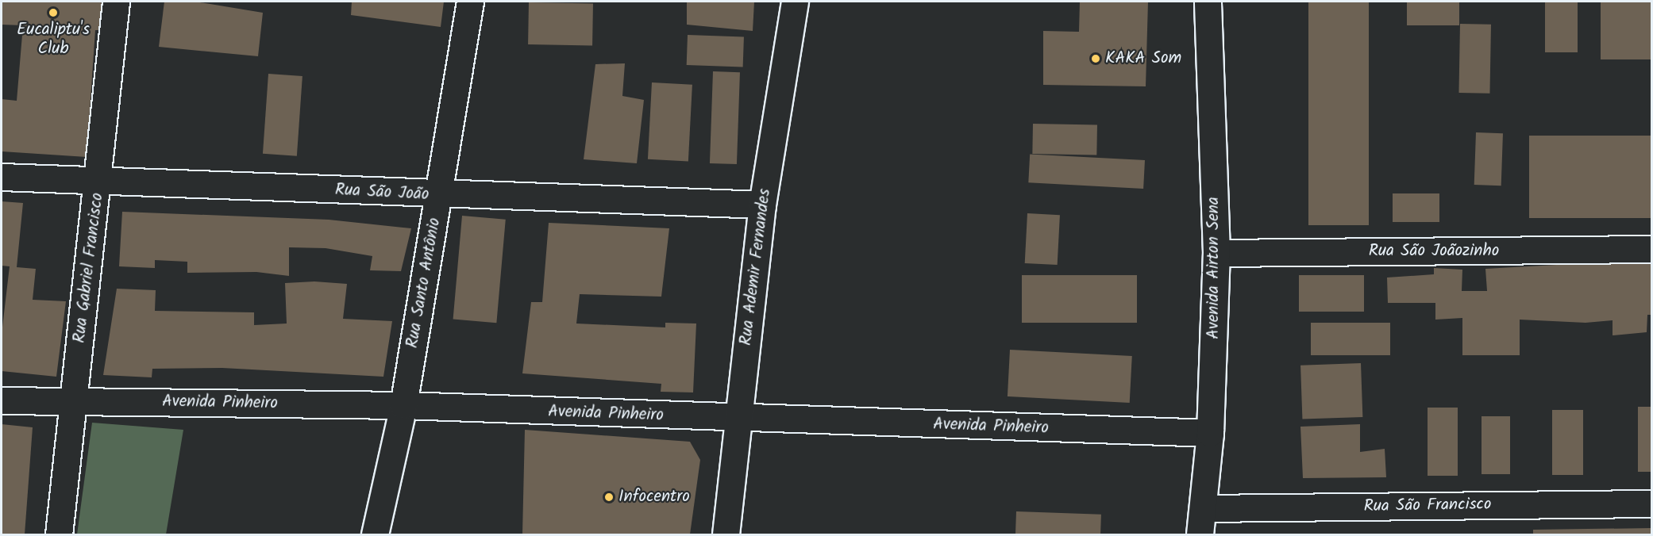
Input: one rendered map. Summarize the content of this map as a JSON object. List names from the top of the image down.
{
  "streets": {
    "street": [
      "Rua São João",
      "Rua São Joãozinho",
      "Rua Ademir Fernandes",
      "Rua Gabriel Francisco",
      "Avenida Airton Sena",
      "Rua Santo Antônio",
      "Avenida Pinheiro",
      "Rua São Francisco"
    ]
  },
  "crossings": [
    ["Rua São João", "Rua Ademir Fernandes"],
    ["Rua São João", "Rua Gabriel Francisco"],
    ["Rua São João", "Rua Santo Antônio"],
    ["Rua São Joãozinho", "Avenida Airton Sena"],
    ["Rua Ademir Fernandes", "Avenida Pinheiro"],
    ["Rua Gabriel Francisco", "Avenida Pinheiro"],
    ["Avenida Airton Sena", "Avenida Pinheiro"],
    ["Avenida Airton Sena", "Rua São Francisco"],
    ["Rua Santo Antônio", "Avenida Pinheiro"]
  ],
  "places": ["Eucaliptu's Club", "KAKA Som", "Infocentro"]
}
